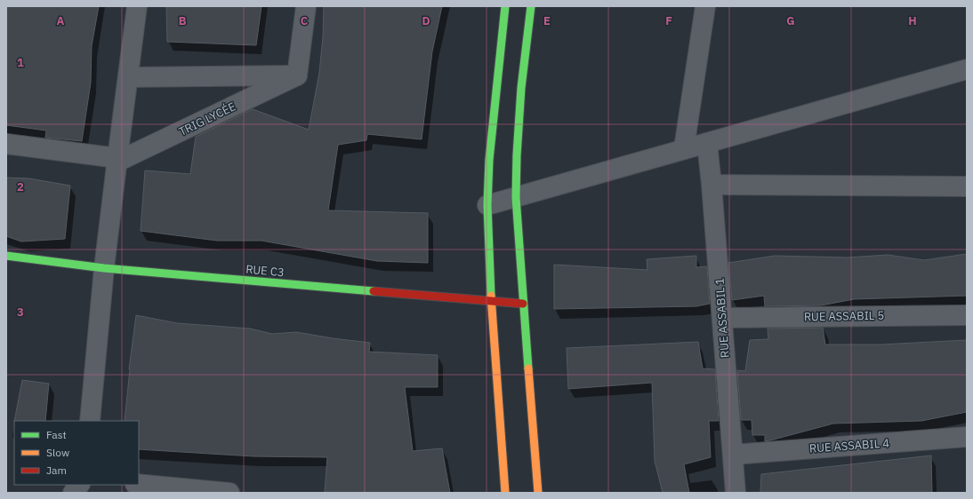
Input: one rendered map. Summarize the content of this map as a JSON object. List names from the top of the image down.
{
  "streets": {
    "main road": ["RUE C3"],
    "street": [
      "TRIG LYCÉE",
      "RUE ASSABIL 5",
      "RUE ASSABIL 1",
      "RUE ASSABIL 4"
    ]
  },
  "crossings": [
    ["RUE ASSABIL 5", "RUE ASSABIL 1"],
    ["RUE ASSABIL 1", "RUE ASSABIL 4"]
  ],
  "legend": ["Fast", "Slow", "Jam"],
  "grid": {
    "columns": [
      "A",
      "B",
      "C",
      "D",
      "E",
      "F",
      "G",
      "H"
    ],
    "rows": ["1", "2", "3"]
  }
}
